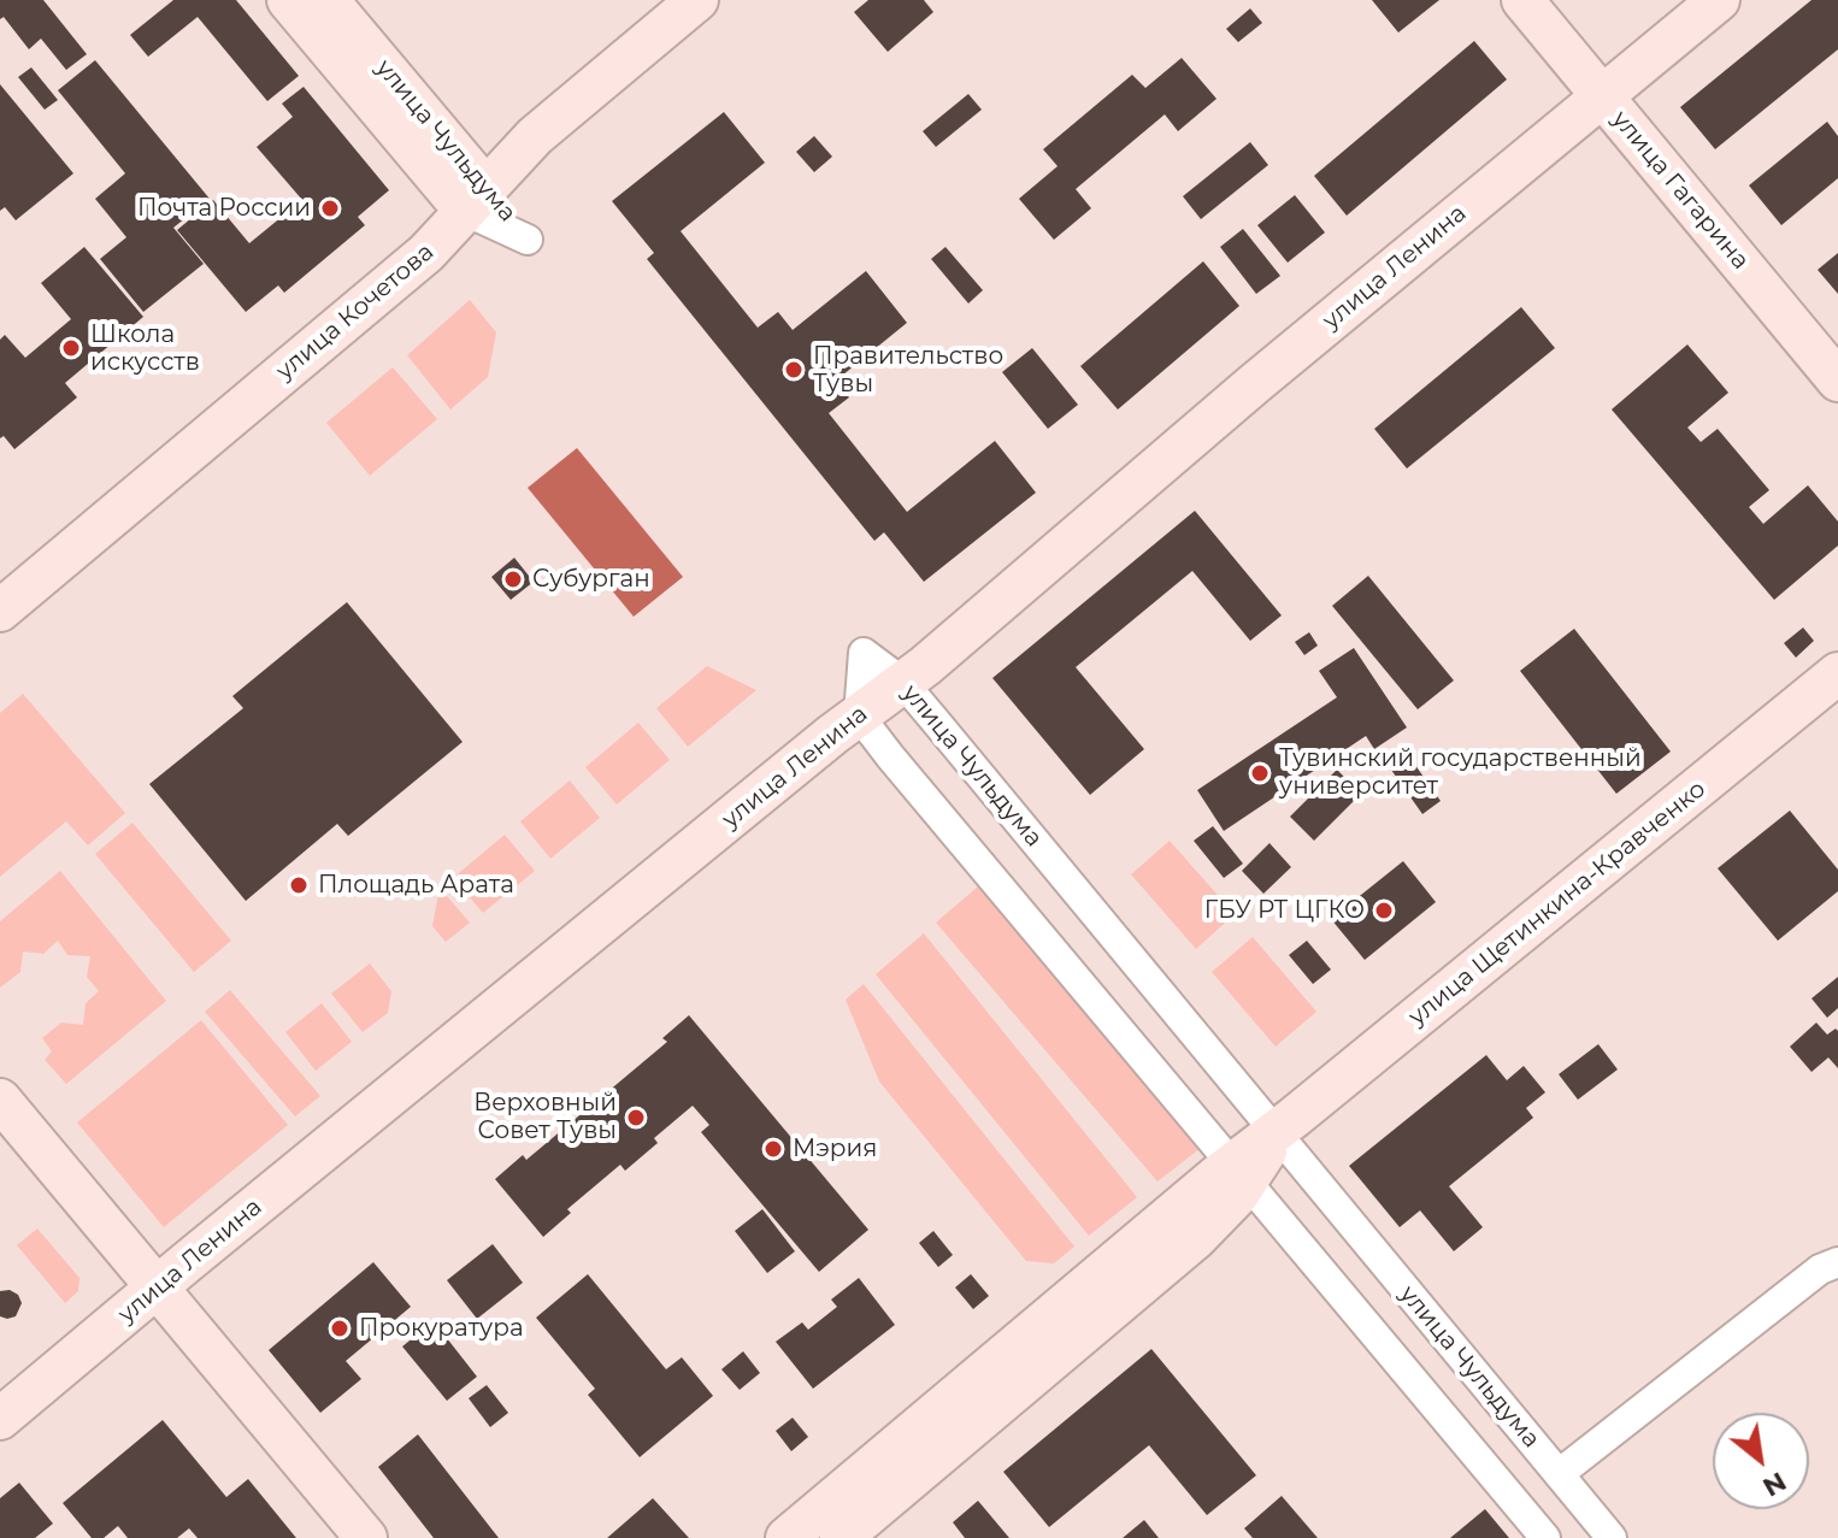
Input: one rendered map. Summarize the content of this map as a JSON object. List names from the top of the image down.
{
  "streets": {
    "street": [
      "улица Чульдума",
      "улица Гагарина",
      "улица Ленина",
      "улица Кочетова",
      "улица Щетинкина-Кравченко"
    ]
  },
  "crossings": [
    ["улица Чульдума", "улица Ленина"],
    ["улица Чульдума", "улица Кочетова"],
    ["улица Чульдума", "улица Щетинкина-Кравченко"],
    ["улица Гагарина", "улица Ленина"]
  ],
  "places": [
    "Почта России",
    "Школа искусств",
    "Правительство Тувы",
    "Субурган",
    "Тувинский государственный университет",
    "Площадь Арата",
    "ГБУ РТ ЦГКО",
    "Верховный Совет Тувы",
    "Мэрия",
    "Прокуратура"
  ],
  "north": "bottom right"
}
